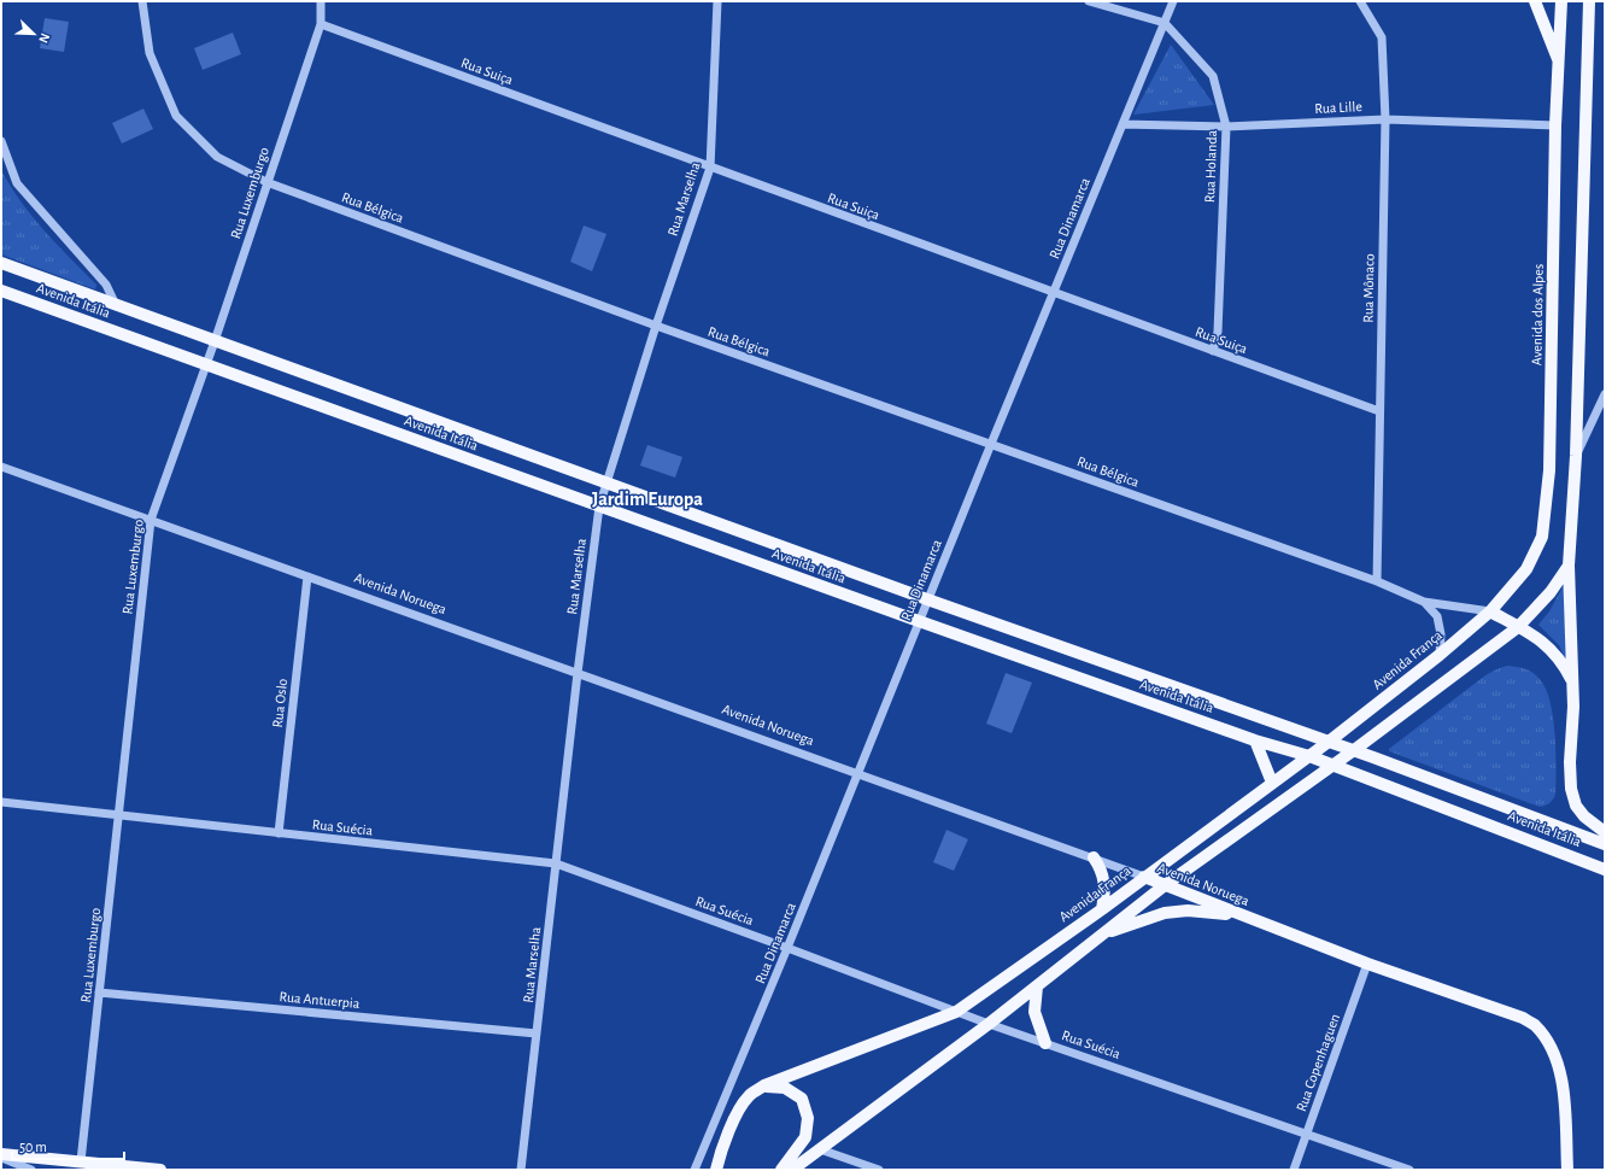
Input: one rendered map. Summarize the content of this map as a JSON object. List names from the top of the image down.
{
  "streets": {
    "main road": [
      "Avenida Itália",
      "Avenida dos Alpes",
      "Avenida Noruega",
      "Avenida França"
    ],
    "street": [
      "Rua Suiça",
      "Rua Lille",
      "Rua Holanda",
      "Rua Luxemburgo",
      "Rua Marselha",
      "Rua Bélgica",
      "Rua Dinamarca",
      "Rua Mônaco",
      "Rua Oslo",
      "Rua Suécia",
      "Rua Antuerpia",
      "Rua Copenhaguen"
    ]
  },
  "crossings": [
    ["Rua Suiça", "Rua Holanda"],
    ["Rua Suiça", "Rua Luxemburgo"],
    ["Rua Suiça", "Rua Marselha"],
    ["Rua Suiça", "Rua Dinamarca"],
    ["Rua Suiça", "Rua Mônaco"],
    ["Rua Lille", "Rua Holanda"],
    ["Rua Lille", "Rua Dinamarca"],
    ["Rua Lille", "Rua Mônaco"],
    ["Rua Lille", "Avenida dos Alpes"],
    ["Rua Holanda", "Rua Dinamarca"],
    ["Rua Luxemburgo", "Rua Bélgica"],
    ["Rua Luxemburgo", "Avenida Itália"],
    ["Rua Luxemburgo", "Avenida Noruega"],
    ["Rua Luxemburgo", "Rua Suécia"],
    ["Rua Luxemburgo", "Rua Antuerpia"],
    ["Rua Marselha", "Rua Bélgica"],
    ["Rua Marselha", "Avenida Itália"],
    ["Rua Marselha", "Avenida Noruega"],
    ["Rua Marselha", "Rua Suécia"],
    ["Rua Marselha", "Rua Antuerpia"],
    ["Rua Bélgica", "Rua Dinamarca"],
    ["Rua Bélgica", "Rua Mônaco"],
    ["Rua Bélgica", "Avenida dos Alpes"],
    ["Rua Bélgica", "Avenida França"],
    ["Rua Dinamarca", "Avenida Itália"],
    ["Rua Dinamarca", "Avenida Noruega"],
    ["Rua Dinamarca", "Rua Suécia"],
    ["Avenida Itália", "Avenida França"],
    ["Avenida dos Alpes", "Avenida França"],
    ["Avenida Noruega", "Avenida França"],
    ["Avenida Noruega", "Rua Oslo"],
    ["Avenida Noruega", "Rua Copenhaguen"],
    ["Avenida França", "Rua Suécia"],
    ["Rua Oslo", "Rua Suécia"],
    ["Rua Suécia", "Rua Copenhaguen"]
  ],
  "districts": ["Jardim Europa"],
  "scale_bar": "50 m",
  "north": "bottom right"
}
